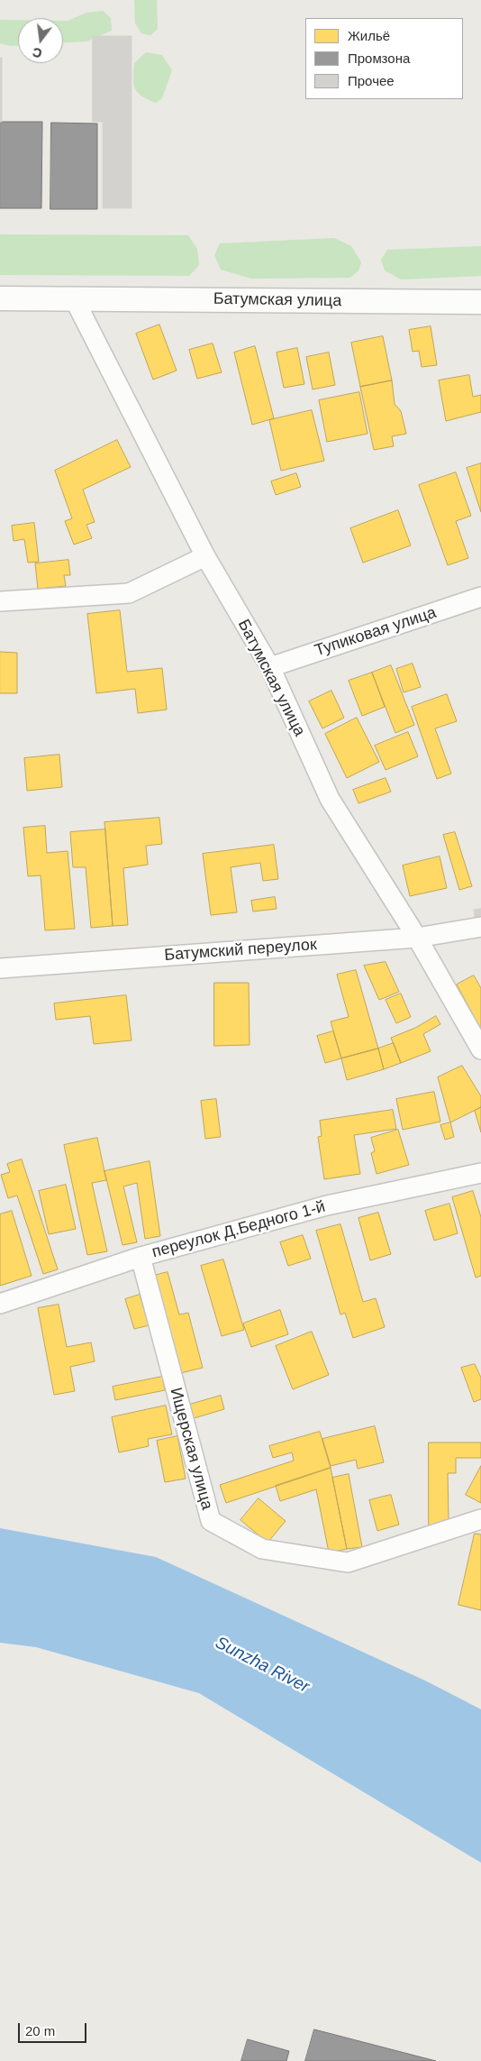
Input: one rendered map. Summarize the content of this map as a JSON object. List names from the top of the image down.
{
  "streets": {
    "street": [
      "Батумская улица",
      "Тупиковая улица",
      "Батумский переулок",
      "переулок Д.Бедного 1-й",
      "Ищерская улица"
    ]
  },
  "crossings": [
    ["Батумская улица", "Тупиковая улица"],
    ["Батумская улица", "Батумский переулок"],
    ["переулок Д.Бедного 1-й", "Ищерская улица"]
  ],
  "water": ["Sunzha River"],
  "legend": ["Жильё", "Промзона", "Прочее"],
  "scale_bar": "20 m",
  "north": "bottom"
}
